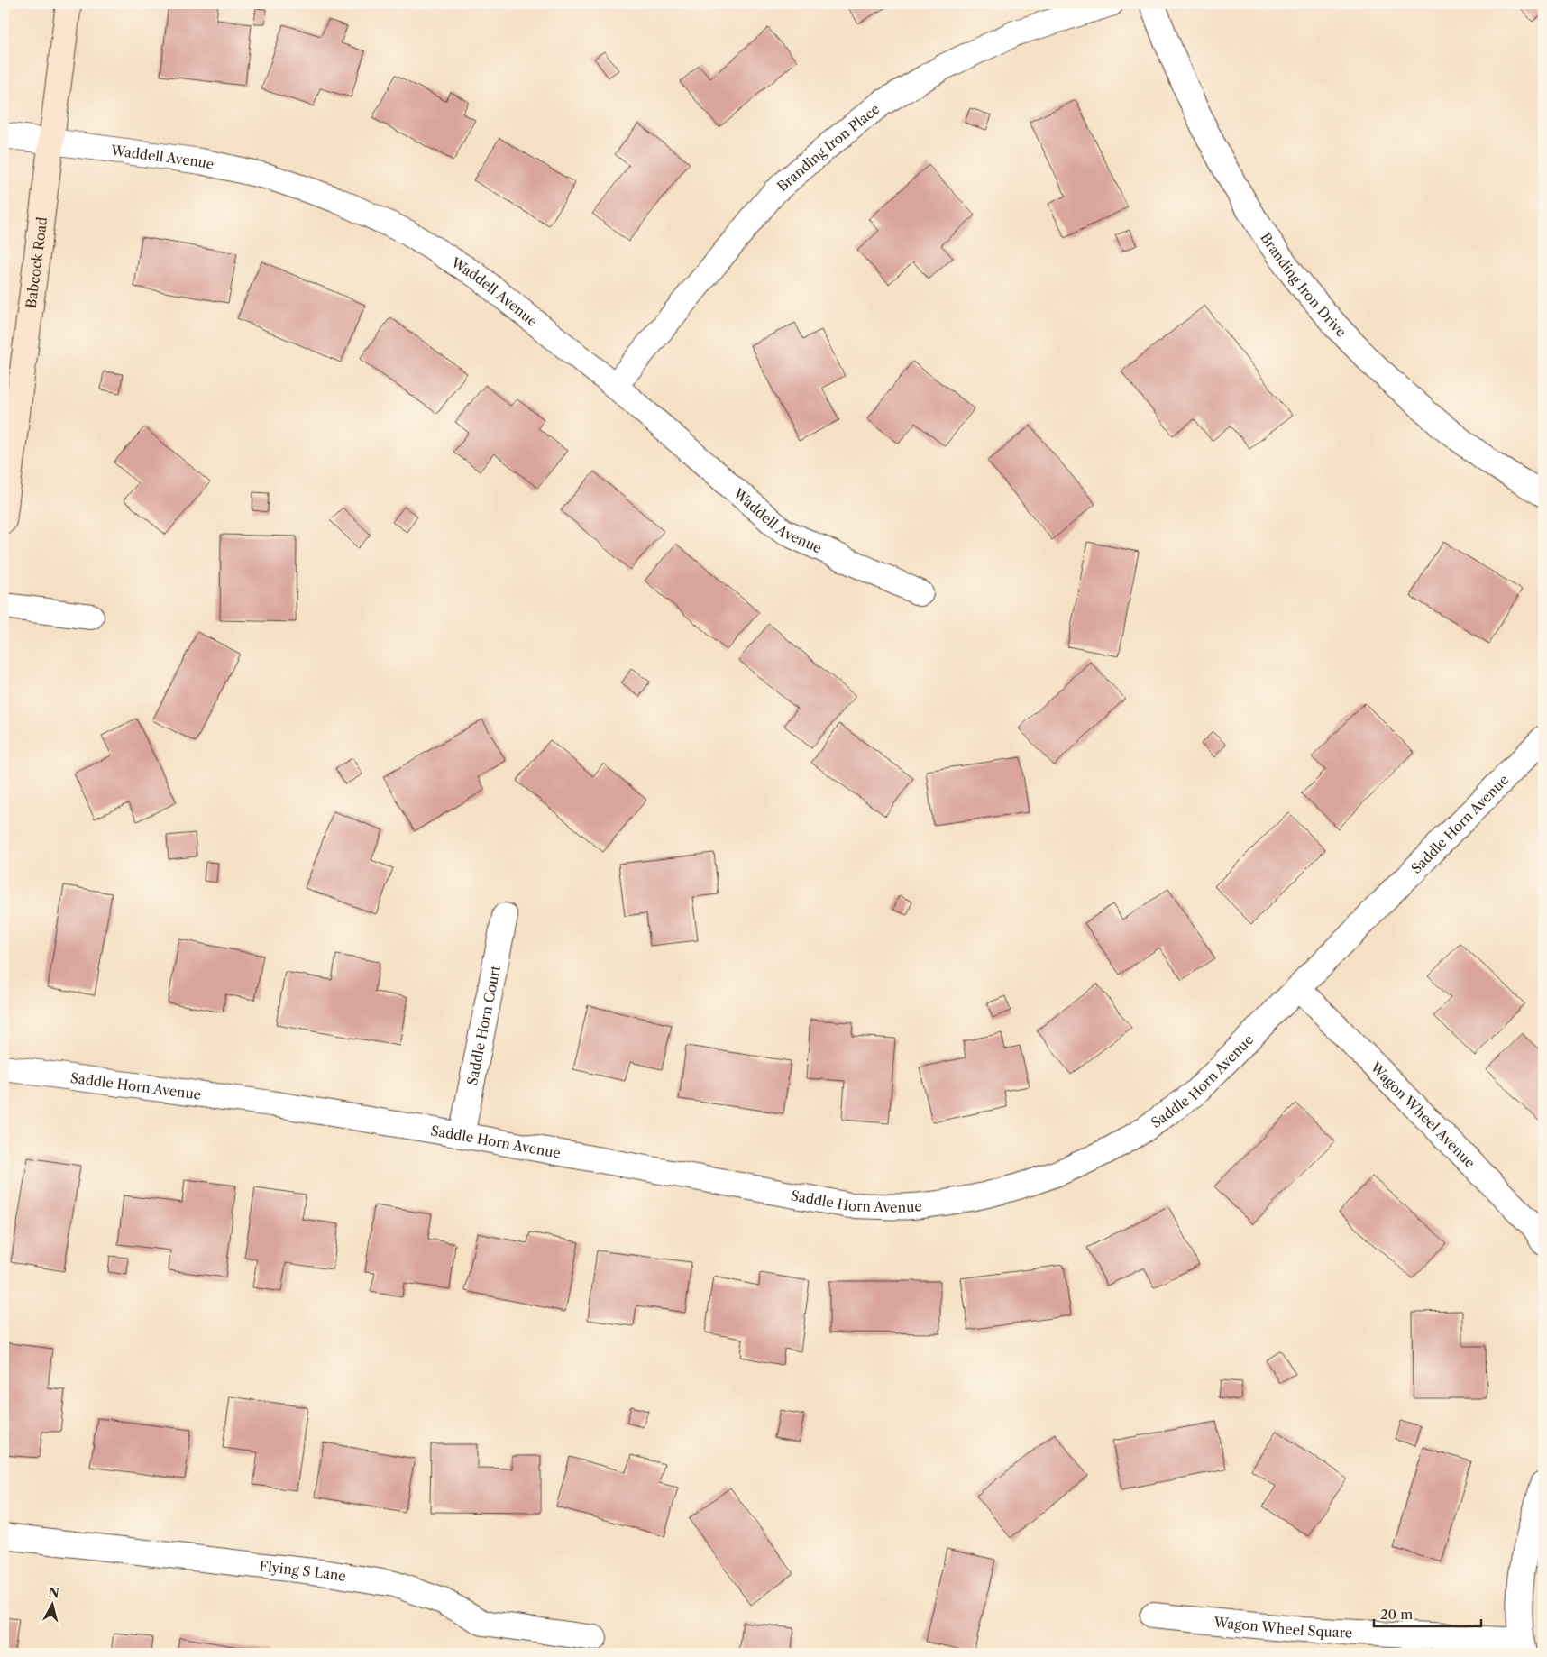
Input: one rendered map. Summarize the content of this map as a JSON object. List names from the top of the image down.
{
  "streets": {
    "street": [
      "Branding Iron Place",
      "Waddell Avenue",
      "Babcock Road",
      "Branding Iron Drive",
      "Saddle Horn Avenue",
      "Saddle Horn Court",
      "Wagon Wheel Avenue",
      "Flying S Lane",
      "Wagon Wheel Square"
    ]
  },
  "crossings": [
    ["Branding Iron Place", "Waddell Avenue"],
    ["Waddell Avenue", "Babcock Road"],
    ["Saddle Horn Avenue", "Saddle Horn Court"],
    ["Saddle Horn Avenue", "Wagon Wheel Avenue"]
  ],
  "scale_bar": "20 m",
  "north": "top"
}
